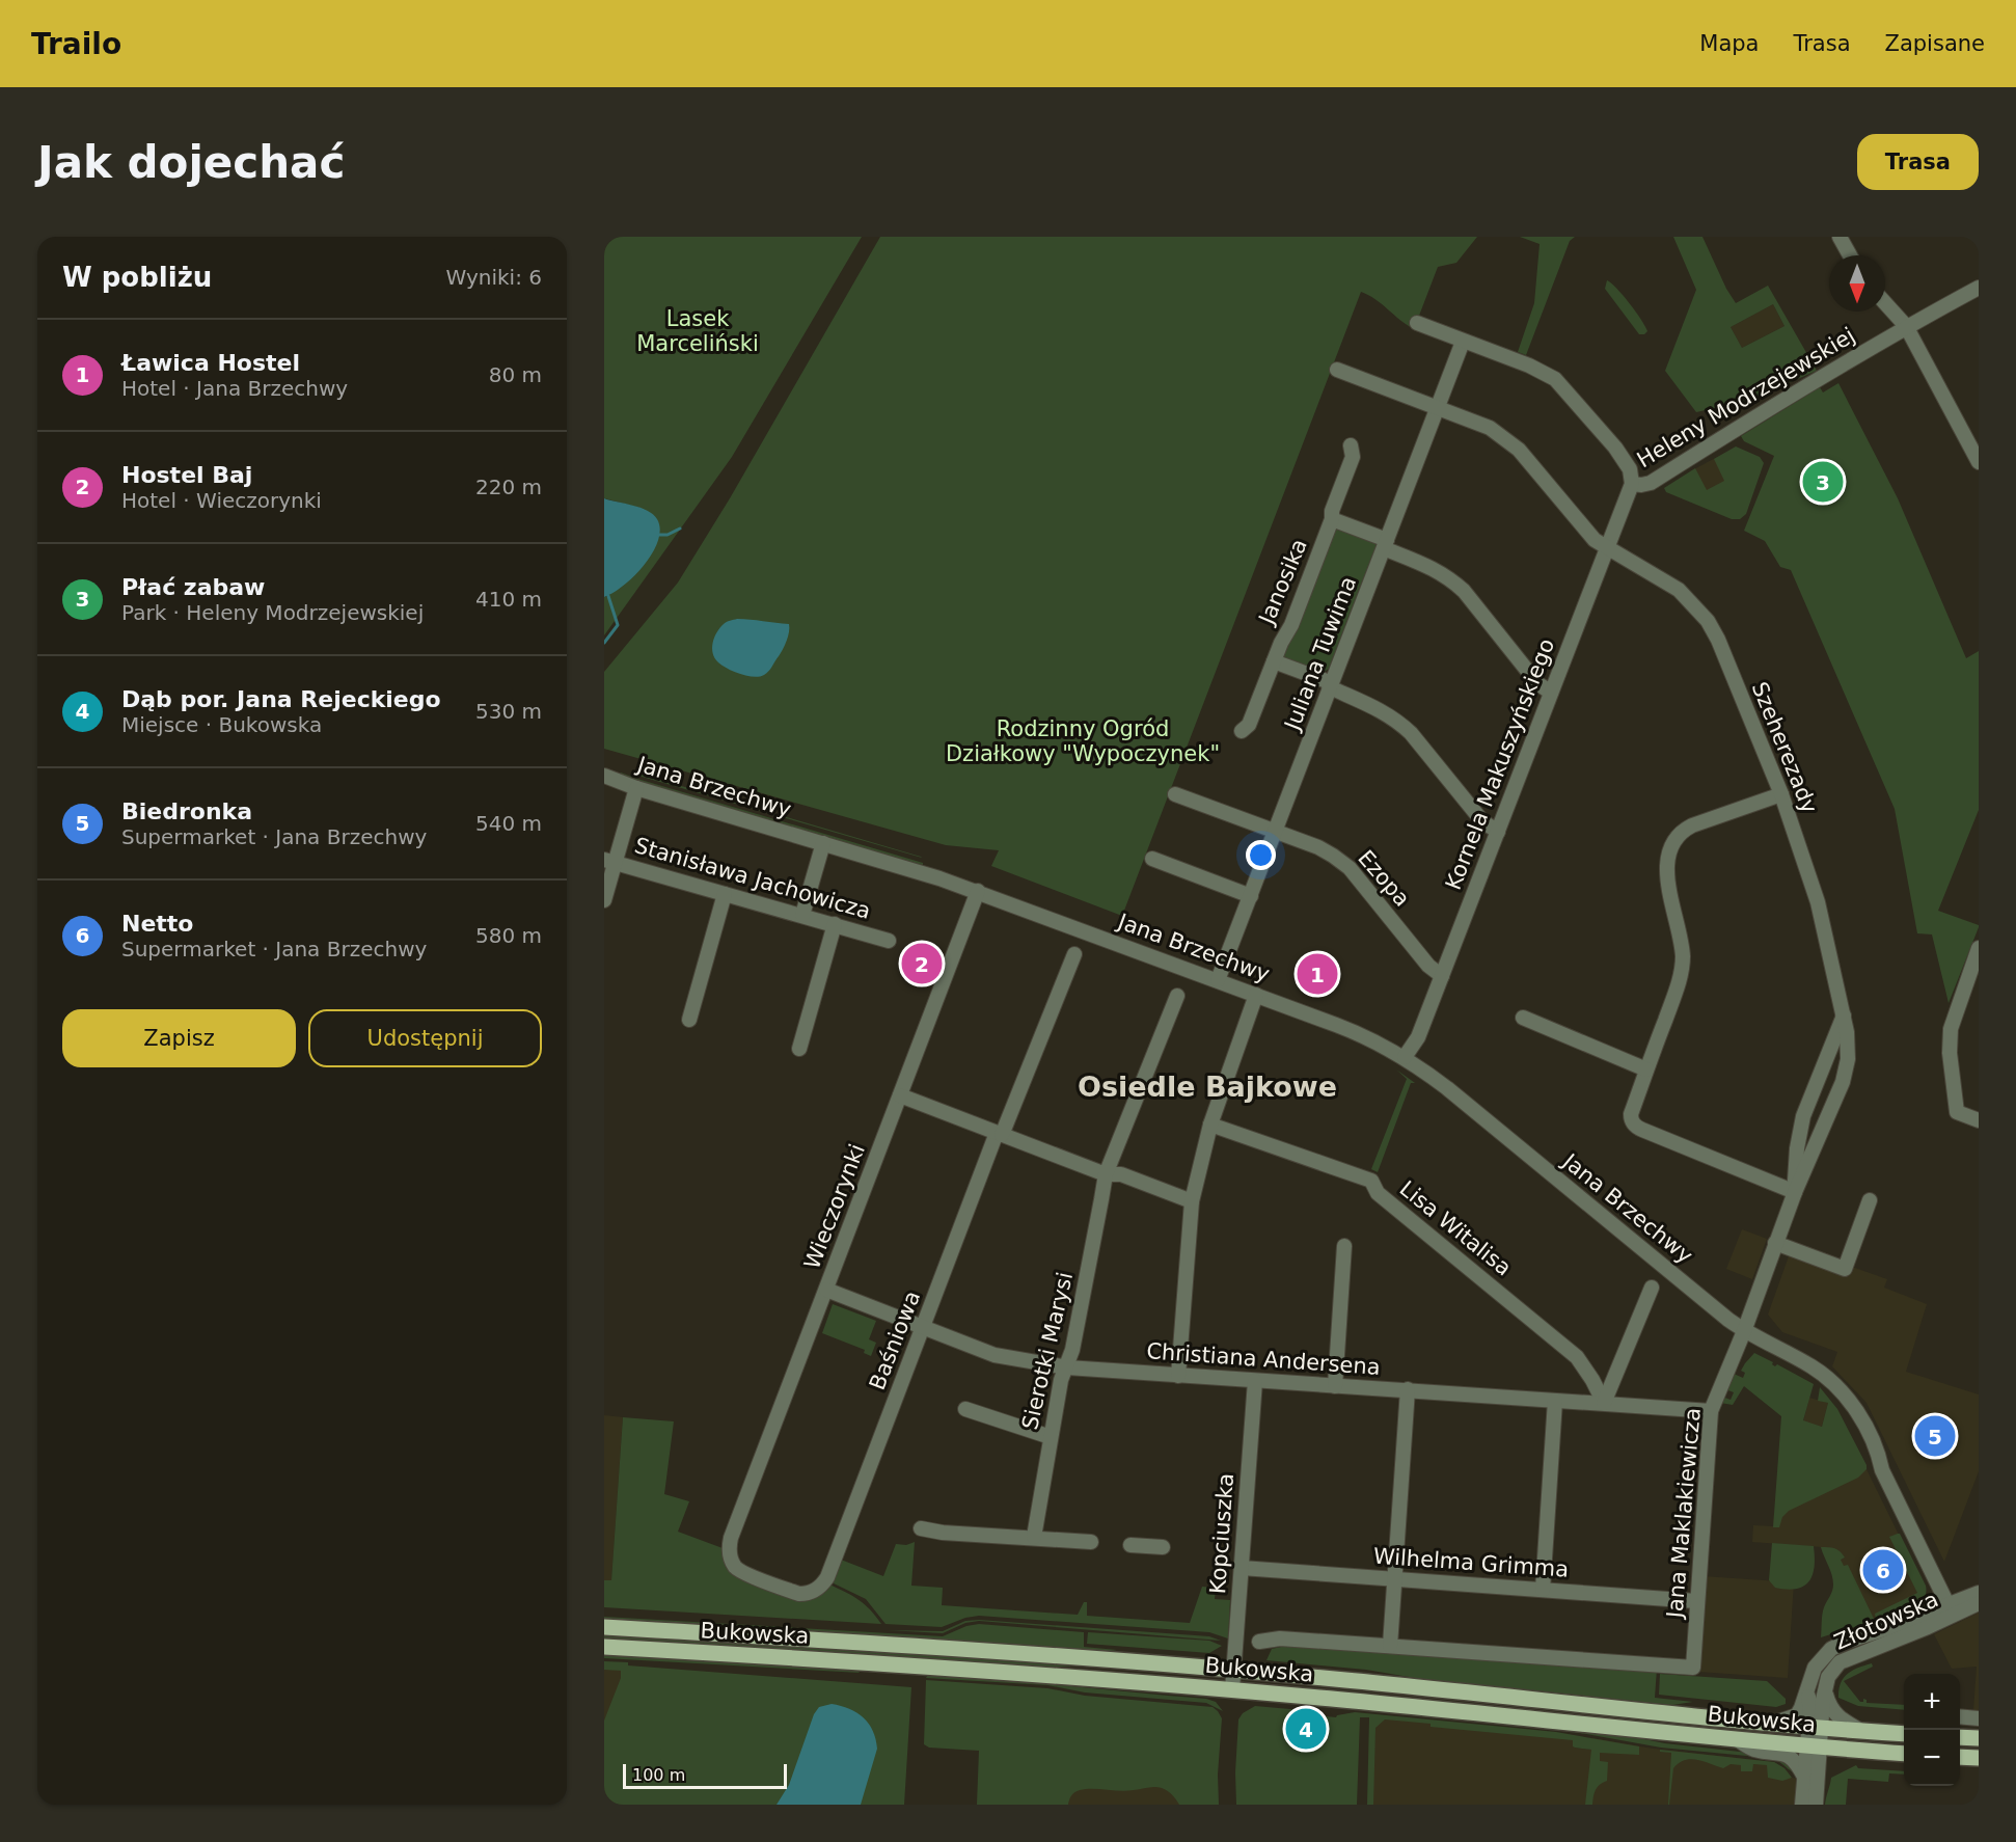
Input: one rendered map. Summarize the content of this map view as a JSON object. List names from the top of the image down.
{
  "streets": {
    "main road": ["Bukowska"],
    "street": [
      "Heleny Modrzejewskiej",
      "Janosika",
      "Juliana Tuwima",
      "Szeherezady",
      "Kornela Makuszyńskiego",
      "Jana Brzechwy",
      "Stanisława Jachowicza",
      "Ezopa",
      "Wieczorynki",
      "Lisa Witalisa",
      "Baśniowa",
      "Sierotki Marysi",
      "Christiana Andersena",
      "Jana Maklakiewicza",
      "Kopciuszka",
      "Wilhelma Grimma",
      "Złotowska"
    ]
  },
  "crossings": [
    ["Heleny Modrzejewskiej", "Kornela Makuszyńskiego"],
    ["Juliana Tuwima", "Szeherezady"],
    ["Juliana Tuwima", "Jana Brzechwy"],
    ["Juliana Tuwima", "Ezopa"],
    ["Szeherezady", "Kornela Makuszyńskiego"],
    ["Szeherezady", "Jana Brzechwy"],
    ["Szeherezady", "Jana Maklakiewicza"],
    ["Kornela Makuszyńskiego", "Jana Brzechwy"],
    ["Kornela Makuszyńskiego", "Ezopa"],
    ["Jana Brzechwy", "Wieczorynki"],
    ["Jana Brzechwy", "Jana Maklakiewicza"],
    ["Jana Brzechwy", "Złotowska"],
    ["Wieczorynki", "Baśniowa"],
    ["Wieczorynki", "Christiana Andersena"],
    ["Lisa Witalisa", "Christiana Andersena"],
    ["Baśniowa", "Christiana Andersena"],
    ["Sierotki Marysi", "Christiana Andersena"],
    ["Christiana Andersena", "Jana Maklakiewicza"],
    ["Christiana Andersena", "Kopciuszka"],
    ["Jana Maklakiewicza", "Wilhelma Grimma"],
    ["Kopciuszka", "Wilhelma Grimma"],
    ["Kopciuszka", "Bukowska"],
    ["Złotowska", "Bukowska"]
  ],
  "districts": ["Osiedle Bajkowe"],
  "parks": ["Lasek Marceliński", "Rodzinny Ogród Działkowy \"Wypoczynek\""],
  "scale_bar": "100 m",
  "north": "bottom",
  "page": {
    "header": "Trailo",
    "nav": ["Mapa", "Trasa", "Zapisane"],
    "buttons": [
      "Trasa",
      ["Zapisz", "Udostępnij"]
    ],
    "title": "Jak dojechać",
    "heading": ["W pobliżu", "Wyniki: 6"],
    "list": [
      {
        "mark": "1",
        "name": "Ławica Hostel",
        "note": "Hotel · Jana Brzechwy",
        "value": "80 m"
      },
      {
        "mark": "2",
        "name": "Hostel Baj",
        "note": "Hotel · Wieczorynki",
        "value": "220 m"
      },
      {
        "mark": "3",
        "name": "Płać zabaw",
        "note": "Park · Heleny Modrzejewskiej",
        "value": "410 m"
      },
      {
        "mark": "4",
        "name": "Dąb por. Jana Rejeckiego",
        "note": "Miejsce · Bukowska",
        "value": "530 m"
      },
      {
        "mark": "5",
        "name": "Biedronka",
        "note": "Supermarket · Jana Brzechwy",
        "value": "540 m"
      },
      {
        "mark": "6",
        "name": "Netto",
        "note": "Supermarket · Jana Brzechwy",
        "value": "580 m"
      }
    ],
    "pins": [
      "3",
      "2",
      "1",
      "5",
      "6",
      "4"
    ],
    "map_buttons": ["+", "−"],
    "scale": "100 m"
  }
}
